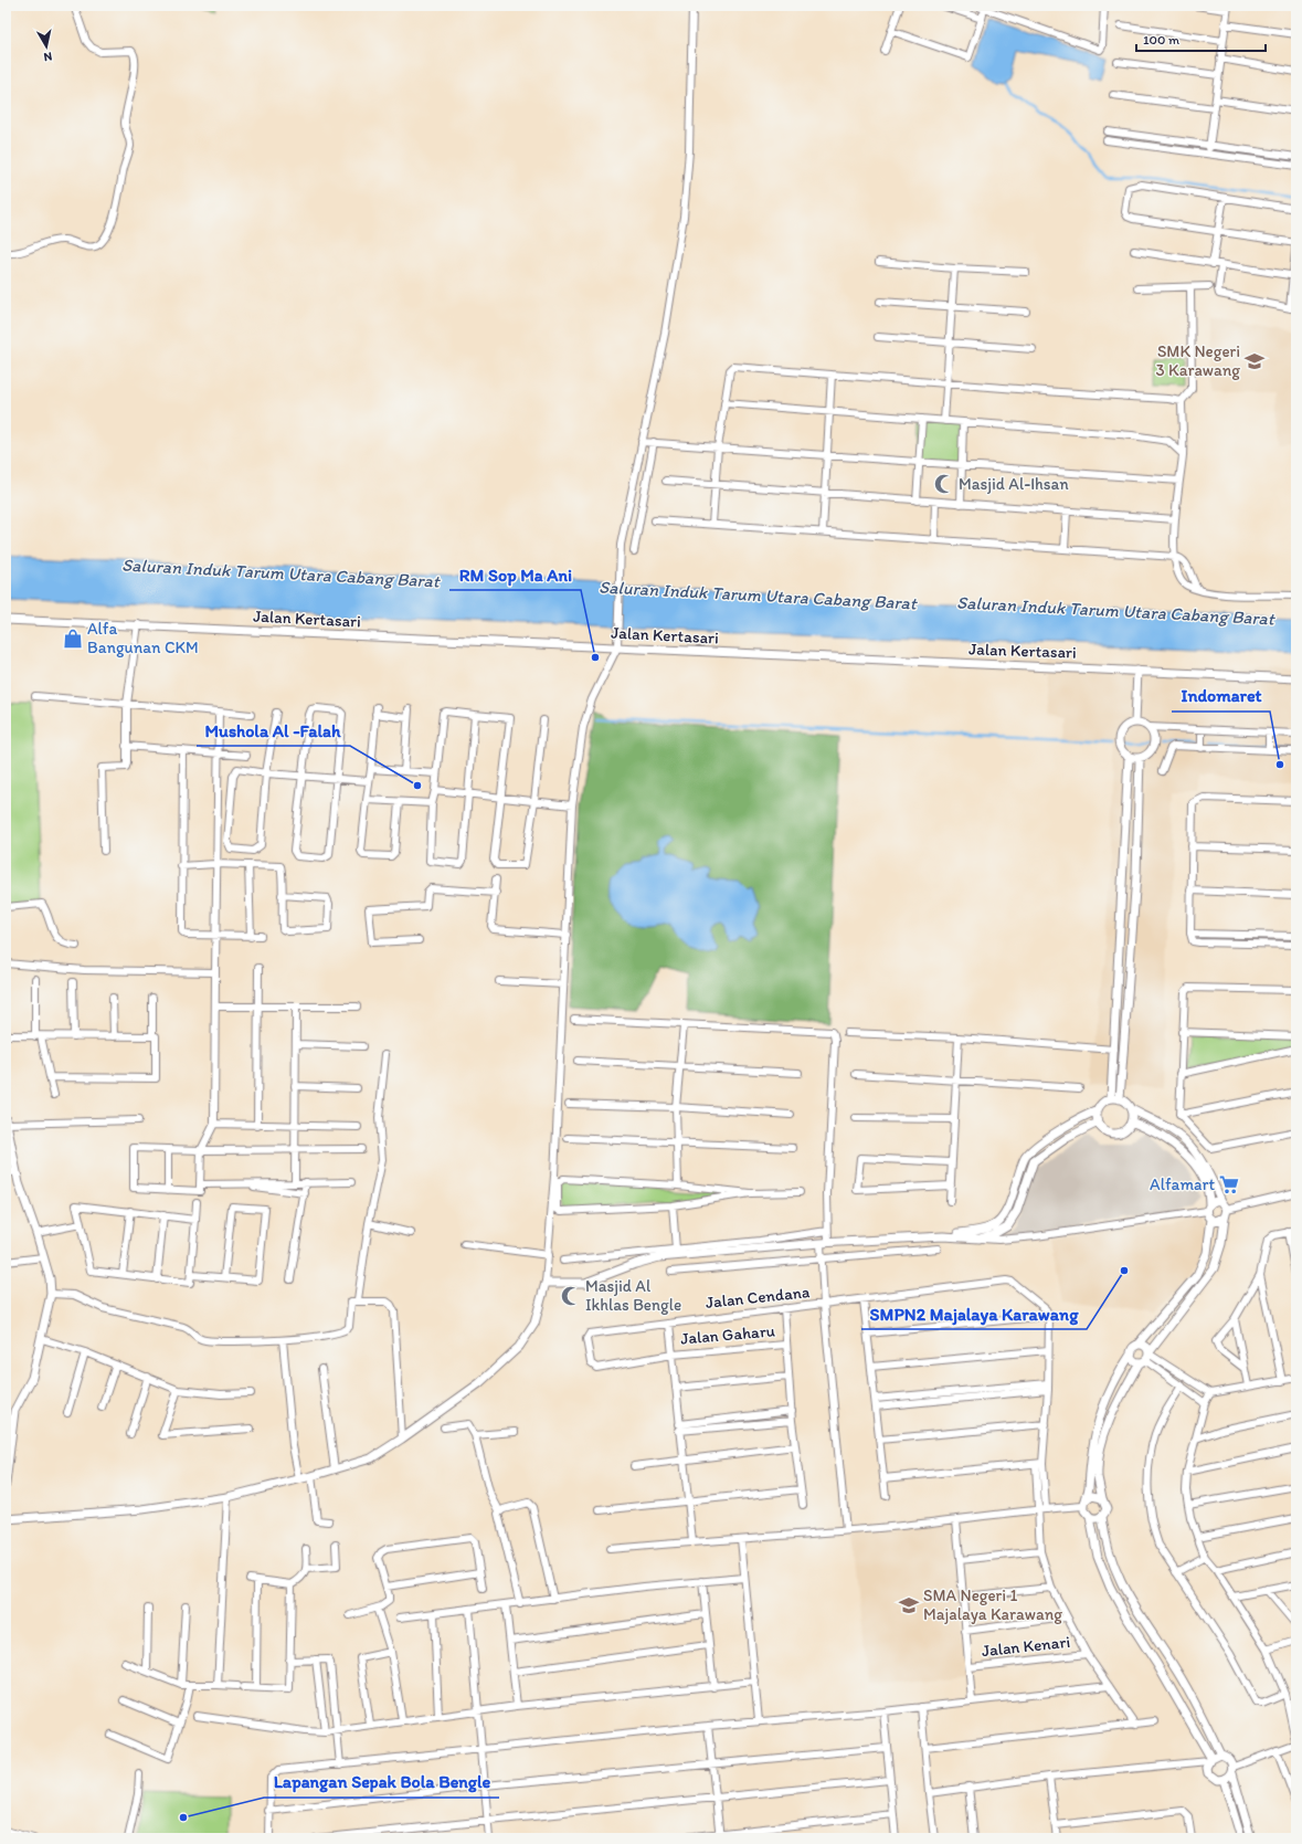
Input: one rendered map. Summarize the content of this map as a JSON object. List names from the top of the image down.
{
  "streets": {
    "street": [
      "Jalan Kertasari",
      "Jalan Cendana",
      "Jalan Gaharu",
      "Jalan Kenari"
    ]
  },
  "crossings": [
    ["Jalan Cendana", "Jalan Gaharu"]
  ],
  "water": ["Saluran Induk Tarum Utara Cabang Barat"],
  "places": {
    "school or university": ["SMK Negeri 3 Karawang", "SMA Negeri 1 Majalaya Karawang"],
    "mosque": ["Masjid Al-Ihsan", "Masjid Al Ikhlas Bengle"],
    "shop": ["Alfa Bangunan CKM"],
    "other": [
      "RM Sop Ma Ani",
      "Indomaret",
      "Mushola Al -Falah",
      "SMPN2 Majalaya Karawang",
      "Lapangan Sepak Bola Bengle"
    ],
    "supermarket": ["Alfamart"]
  },
  "scale_bar": "100 m",
  "north": "bottom"
}
